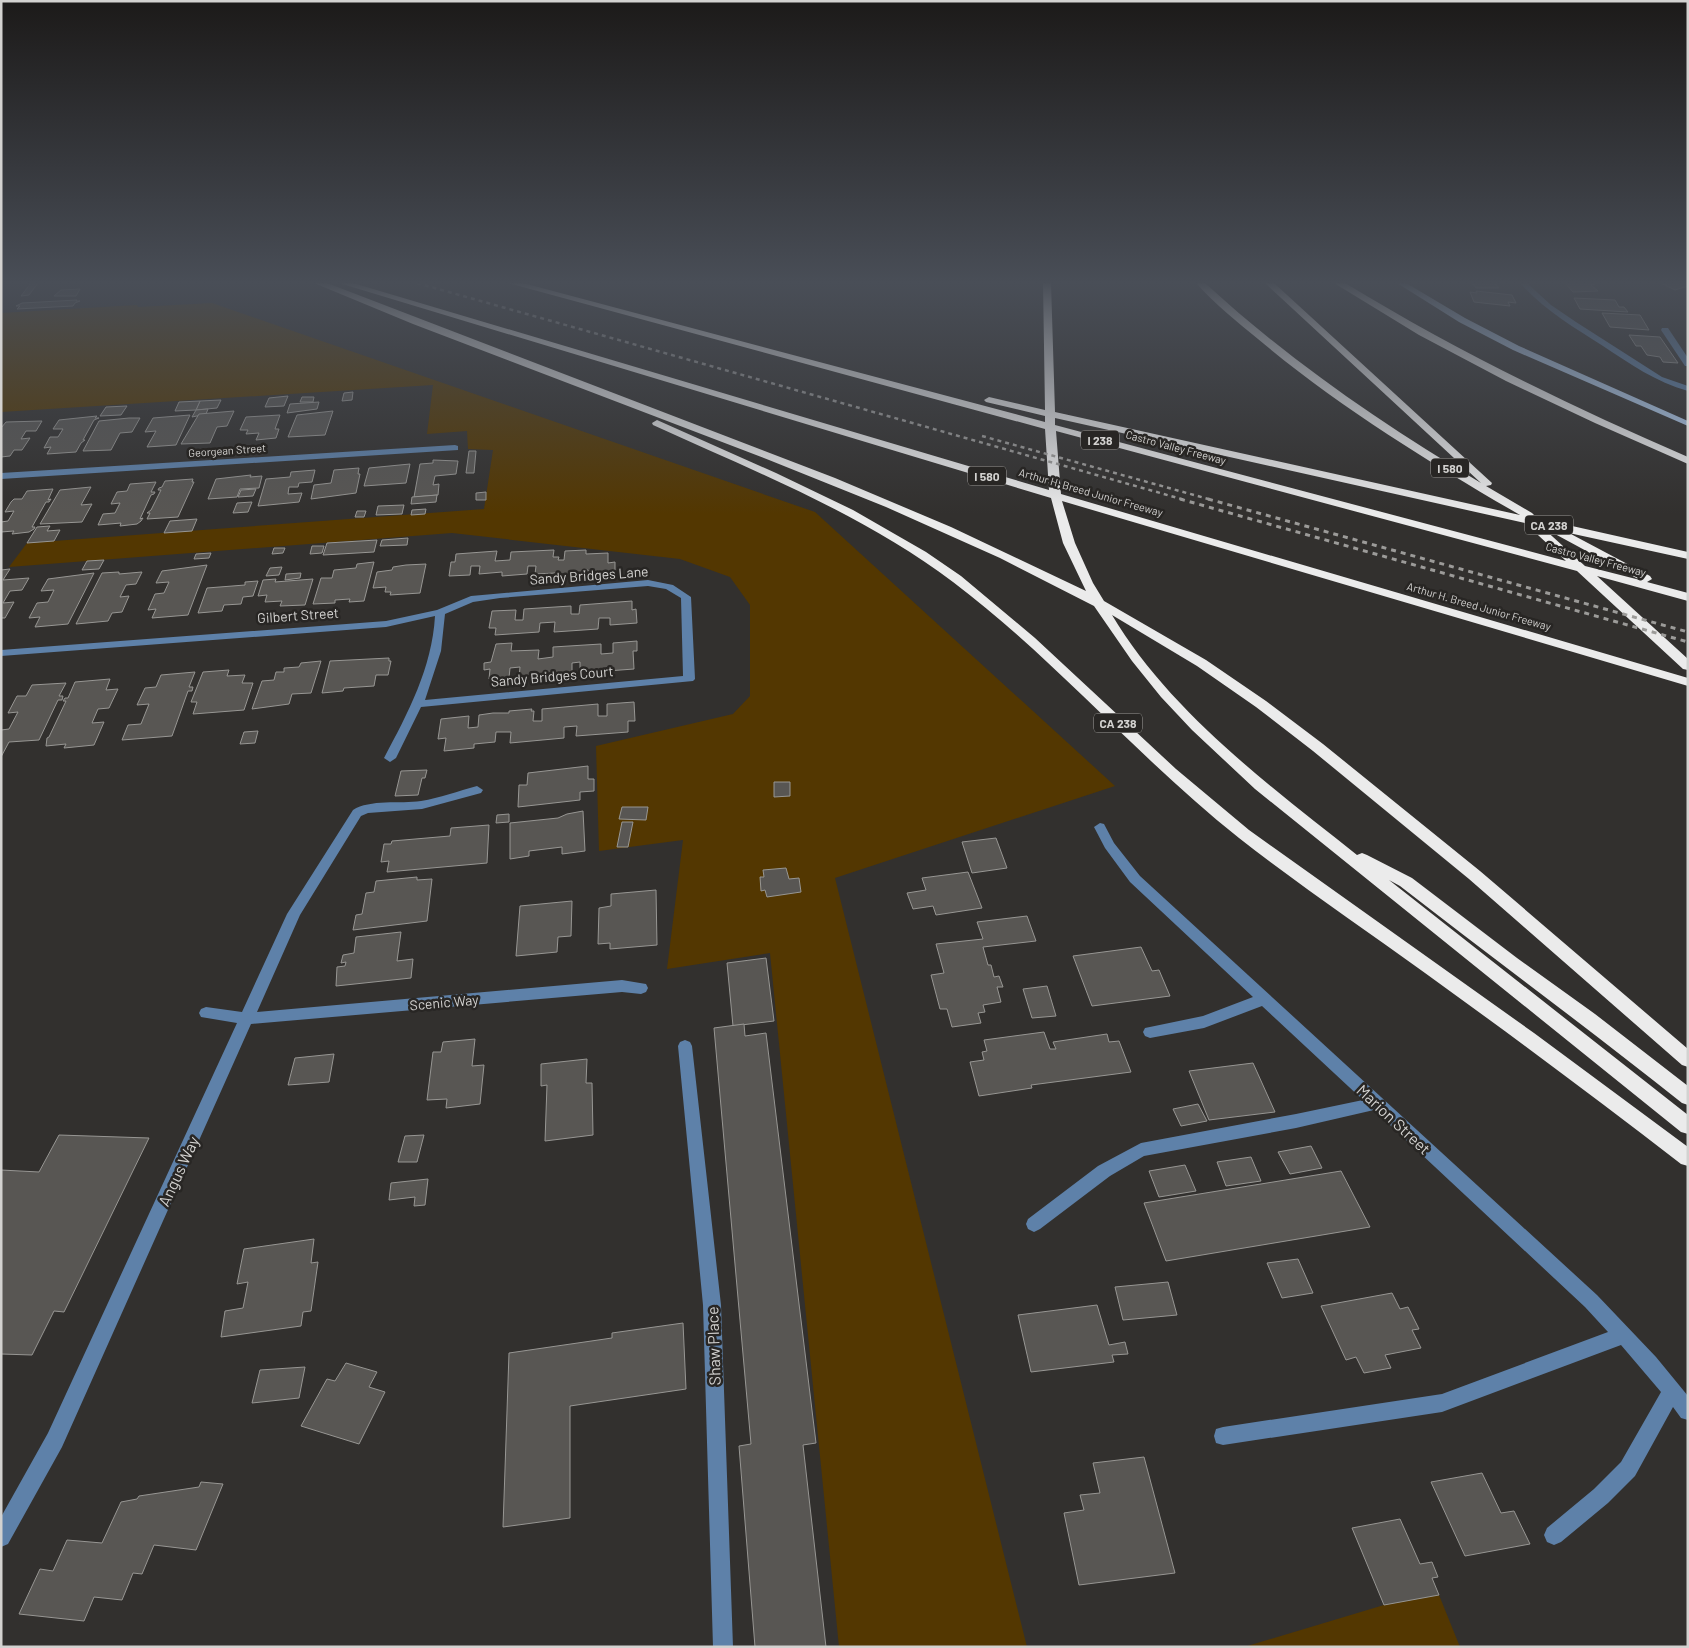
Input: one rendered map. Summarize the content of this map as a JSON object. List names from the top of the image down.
{
  "streets": {
    "highway": [
      "I 238",
      "Castro Valley Freeway",
      "I 580",
      "Arthur H. Breed Junior Freeway",
      "CA 238"
    ],
    "street": [
      "Georgean Street",
      "Sandy Bridges Lane",
      "Gilbert Street",
      "Sandy Bridges Court",
      "Scenic Way",
      "Marion Street",
      "Angus Way",
      "Shaw Place"
    ]
  },
  "crossings": [
    ["Sandy Bridges Lane", "Gilbert Street"],
    ["Sandy Bridges Lane", "Sandy Bridges Court"],
    ["Scenic Way", "Angus Way"]
  ]
}
